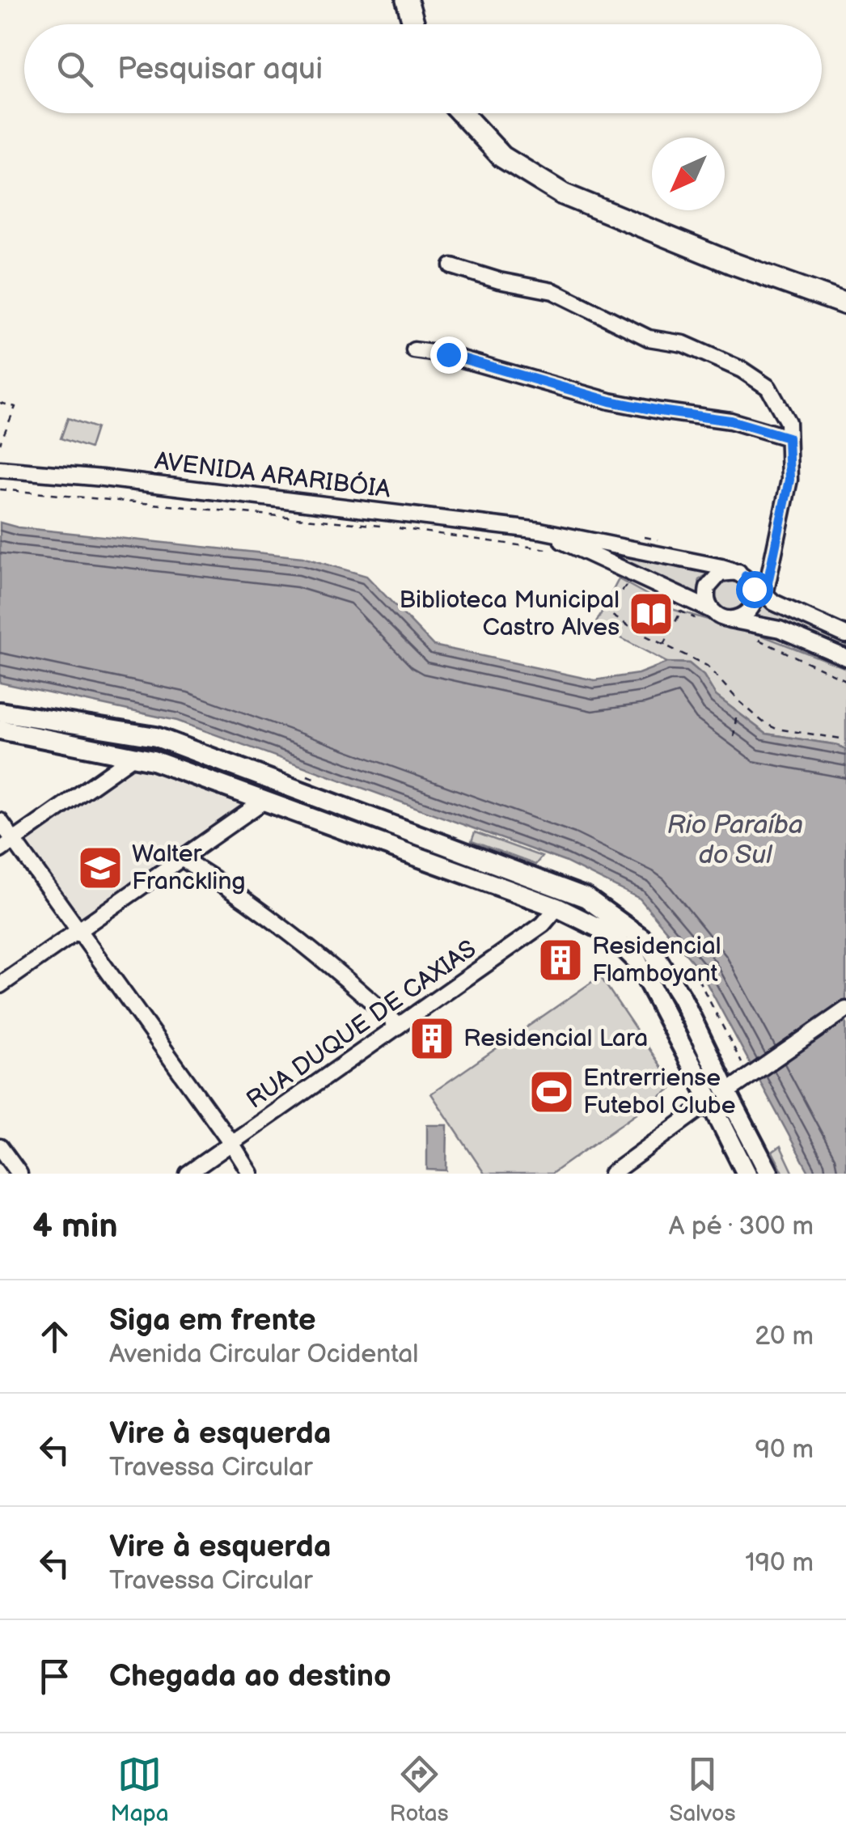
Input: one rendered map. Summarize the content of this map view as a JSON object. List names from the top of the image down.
{
  "streets": {
    "street": ["AVENIDA ARARIBÓIA", "RUA DUQUE DE CAXIAS"]
  },
  "water": ["Rio Paraíba do Sul"],
  "places": {
    "library": ["Biblioteca Municipal Castro Alves"],
    "school or university": ["Walter Franckling"],
    "building": ["Residencial Flamboyant", "Residencial Lara"],
    "sports": ["Entrerriense Futebol Clube"]
  },
  "north": "bottom left",
  "page": {
    "search": "Pesquisar aqui",
    "heading": ["4 min", "A pé · 300 m"],
    "list": [
      ["Siga em frente", "Avenida Circular Ocidental", "20 m"],
      ["Vire à esquerda", "Travessa Circular", "90 m"],
      ["Vire à esquerda", "Travessa Circular", "190 m"],
      "Chegada ao destino"
    ],
    "nav": ["Mapa", "Rotas", "Salvos"]
  }
}
